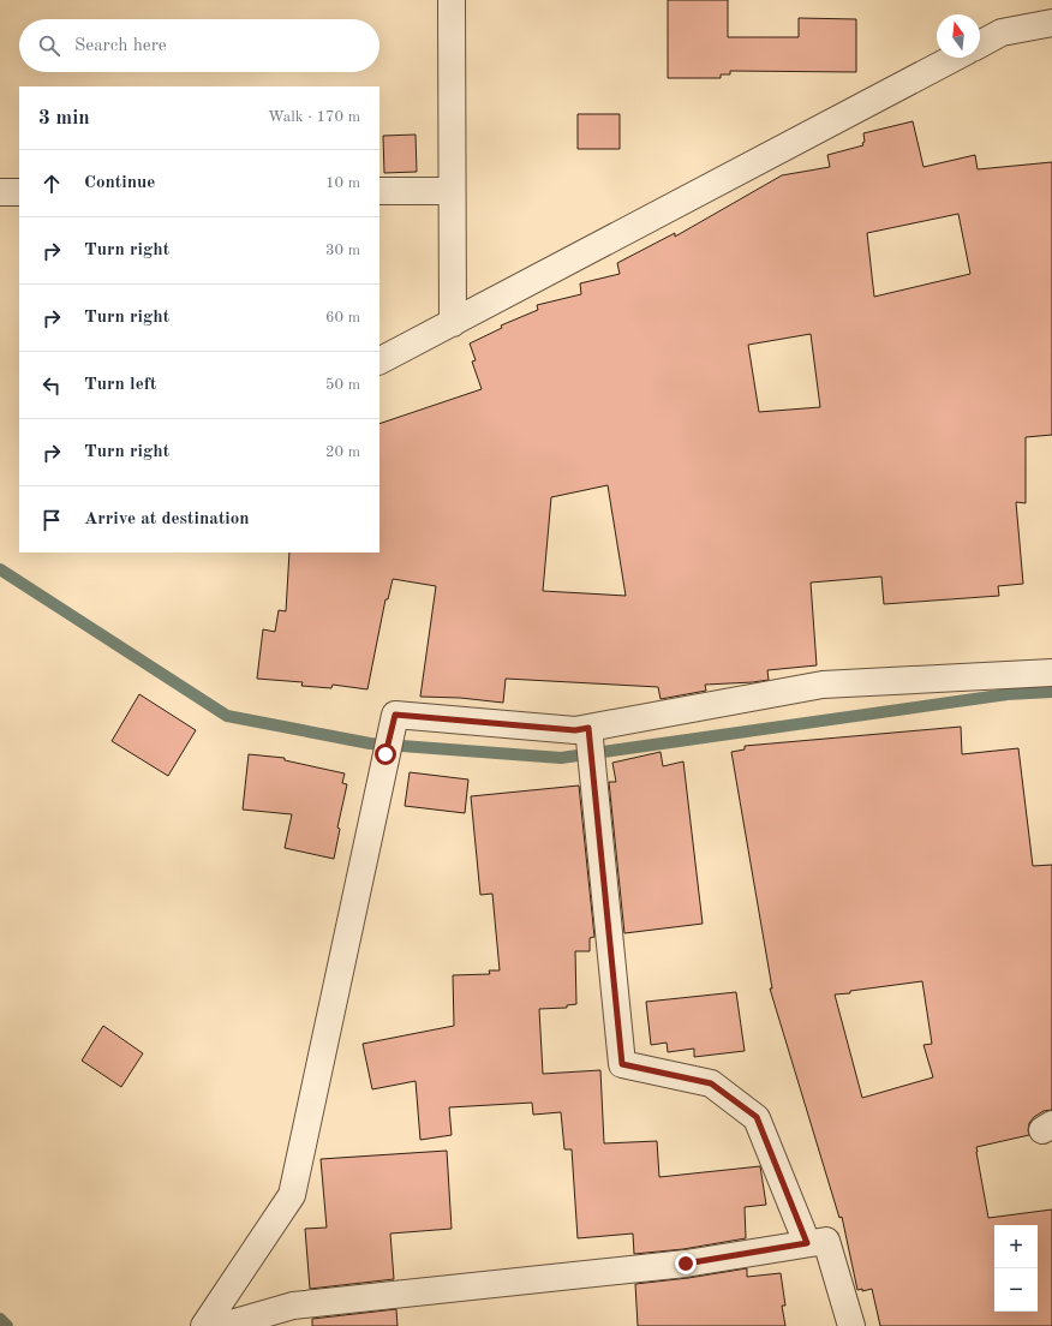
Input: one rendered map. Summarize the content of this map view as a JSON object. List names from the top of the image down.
{
  "north": "top",
  "page": {
    "search": "Search here",
    "heading": ["3 min", "Walk · 170 m"],
    "list": [
      ["Continue", "10 m"],
      ["Turn right", "30 m"],
      ["Turn right", "60 m"],
      ["Turn left", "50 m"],
      ["Turn right", "20 m"],
      "Arrive at destination"
    ],
    "map_buttons": ["+", "−"]
  }
}
